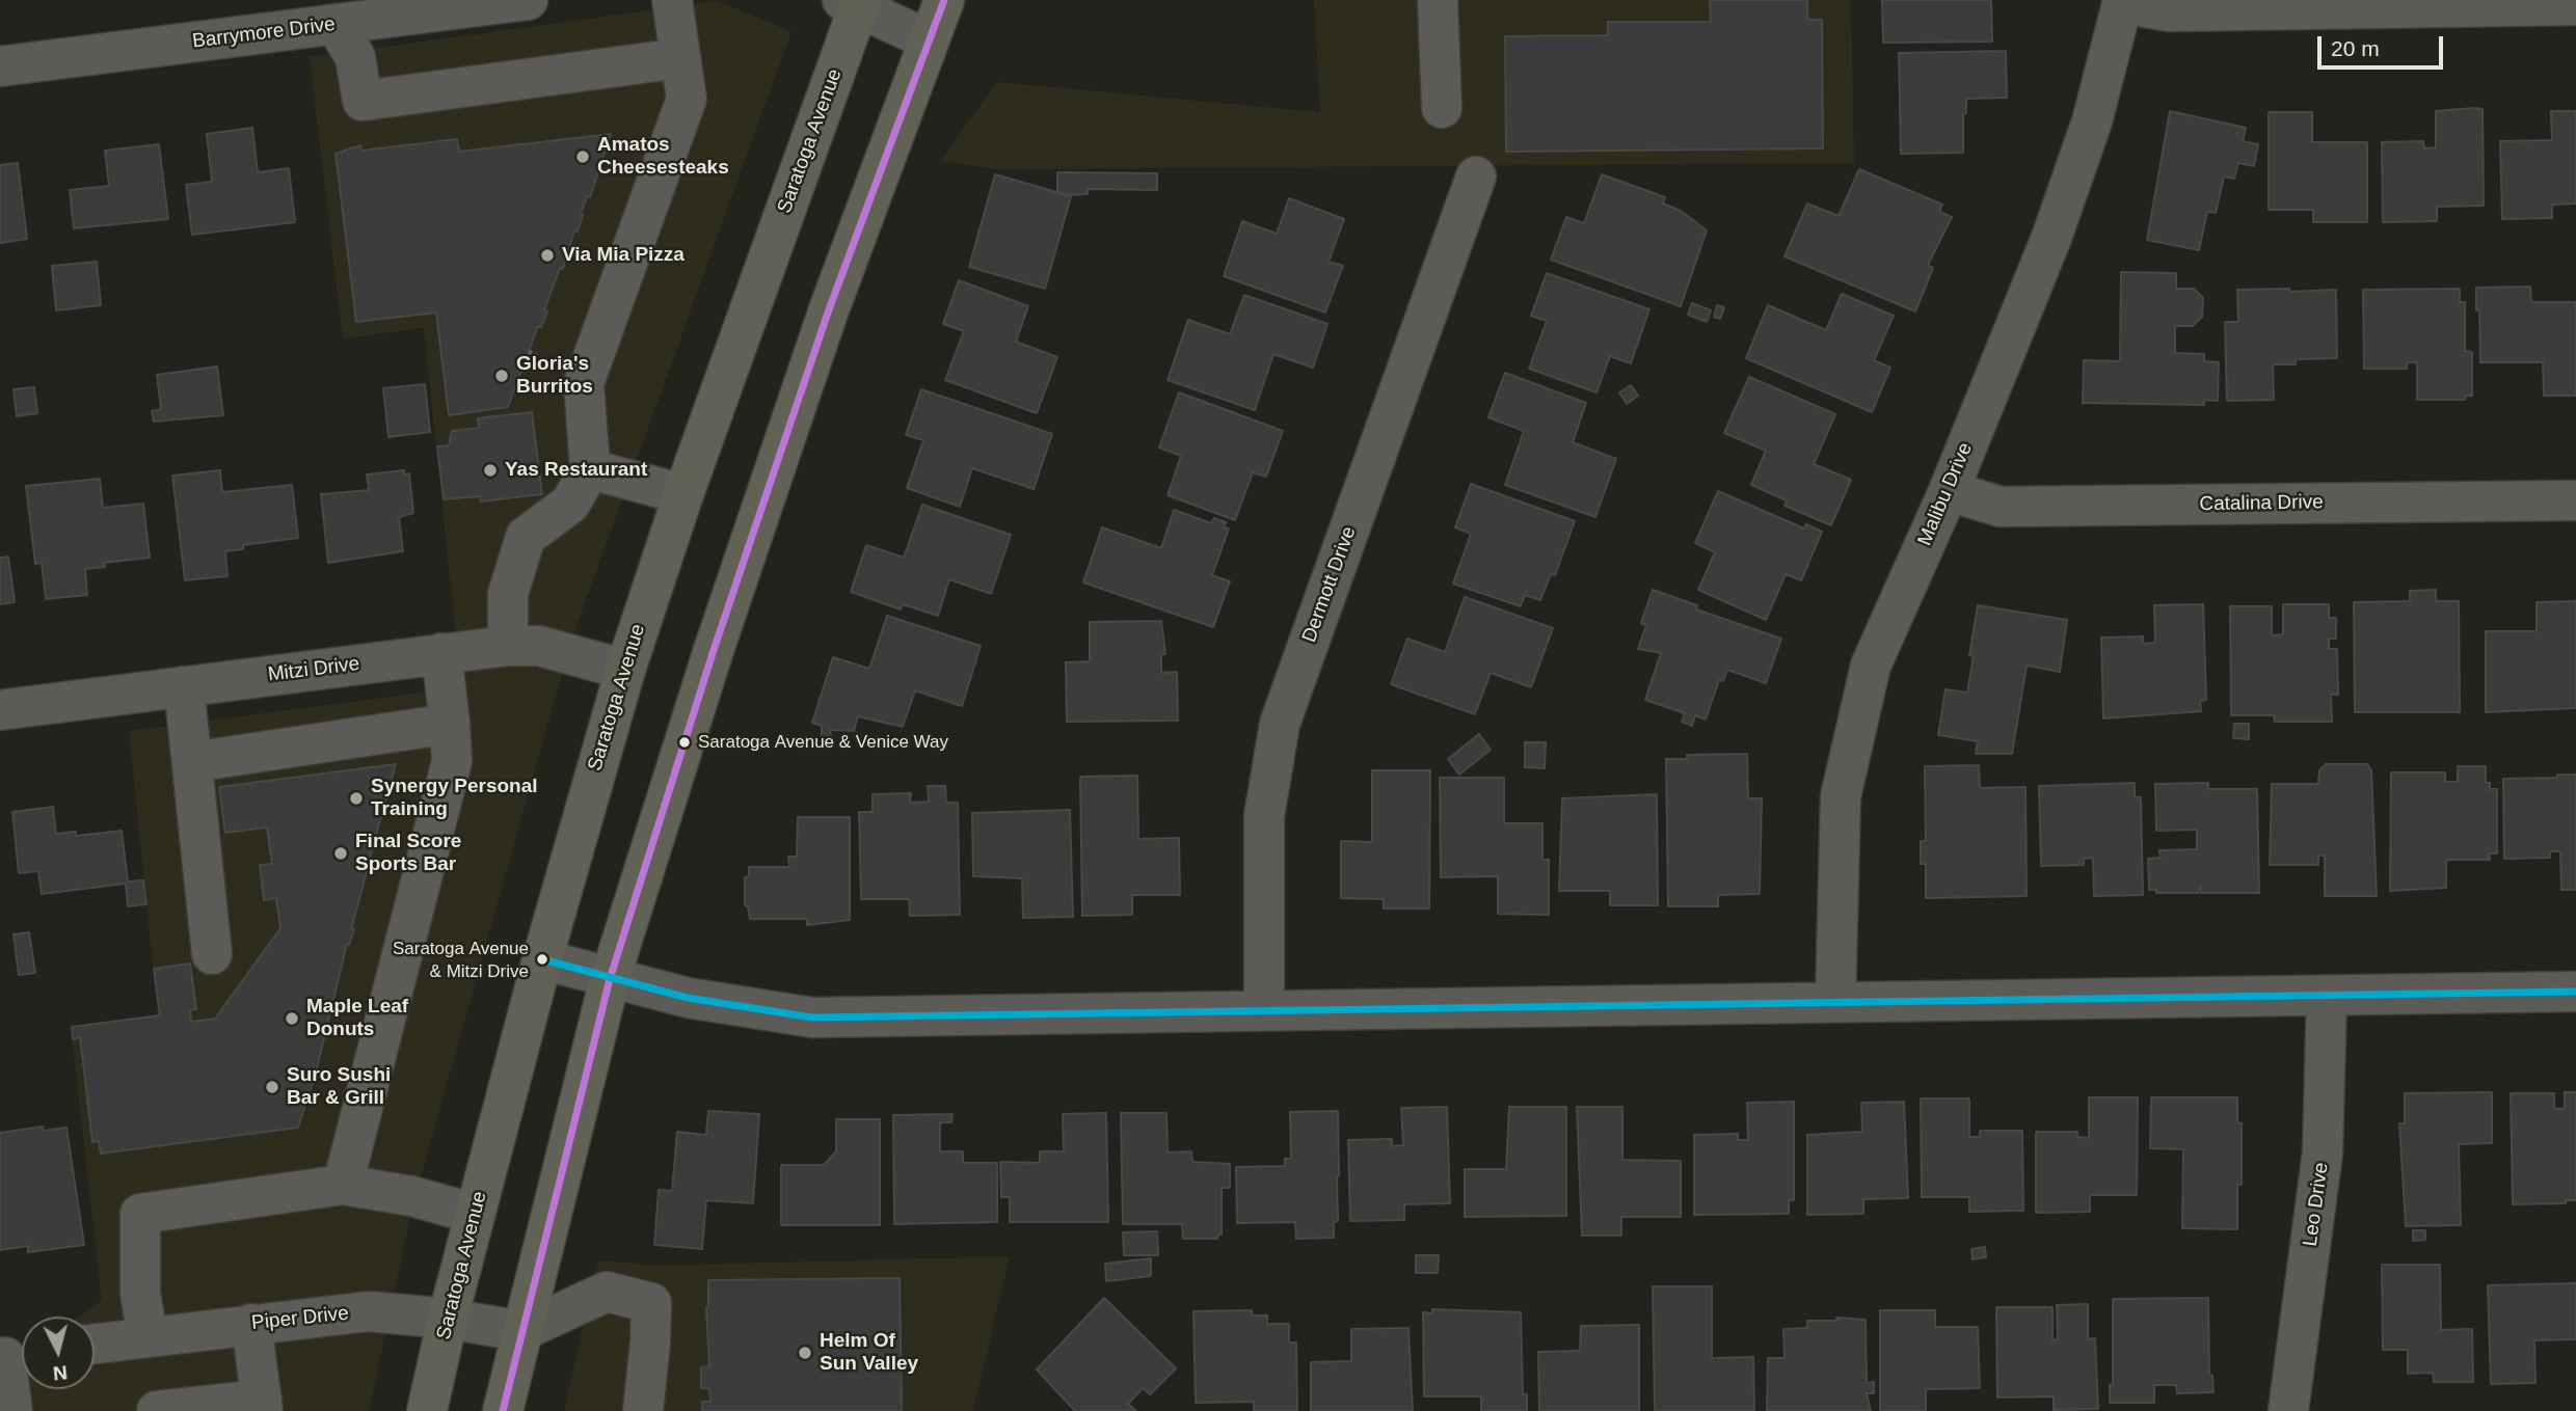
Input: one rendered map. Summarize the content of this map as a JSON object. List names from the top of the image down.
{
  "streets": {
    "main road": ["Saratoga Avenue"],
    "street": [
      "Barrymore Drive",
      "Malibu Drive",
      "Catalina Drive",
      "Dermott Drive",
      "Mitzi Drive",
      "Leo Drive",
      "Piper Drive"
    ]
  },
  "crossings": [
    ["Saratoga Avenue", "Mitzi Drive"],
    ["Saratoga Avenue", "Piper Drive"],
    ["Malibu Drive", "Catalina Drive"]
  ],
  "places": [
    "Amatos Cheesesteaks",
    "Via Mia Pizza",
    "Gloria's Burritos",
    "Yas Restaurant",
    "Saratoga Avenue & Venice Way",
    "Synergy Personal Training",
    "Final Score Sports Bar",
    "Saratoga Avenue & Mitzi Drive",
    "Maple Leaf Donuts",
    "Suro Sushi Bar & Grill",
    "Helm Of Sun Valley"
  ],
  "scale_bar": "20 m",
  "north": "bottom"
}
